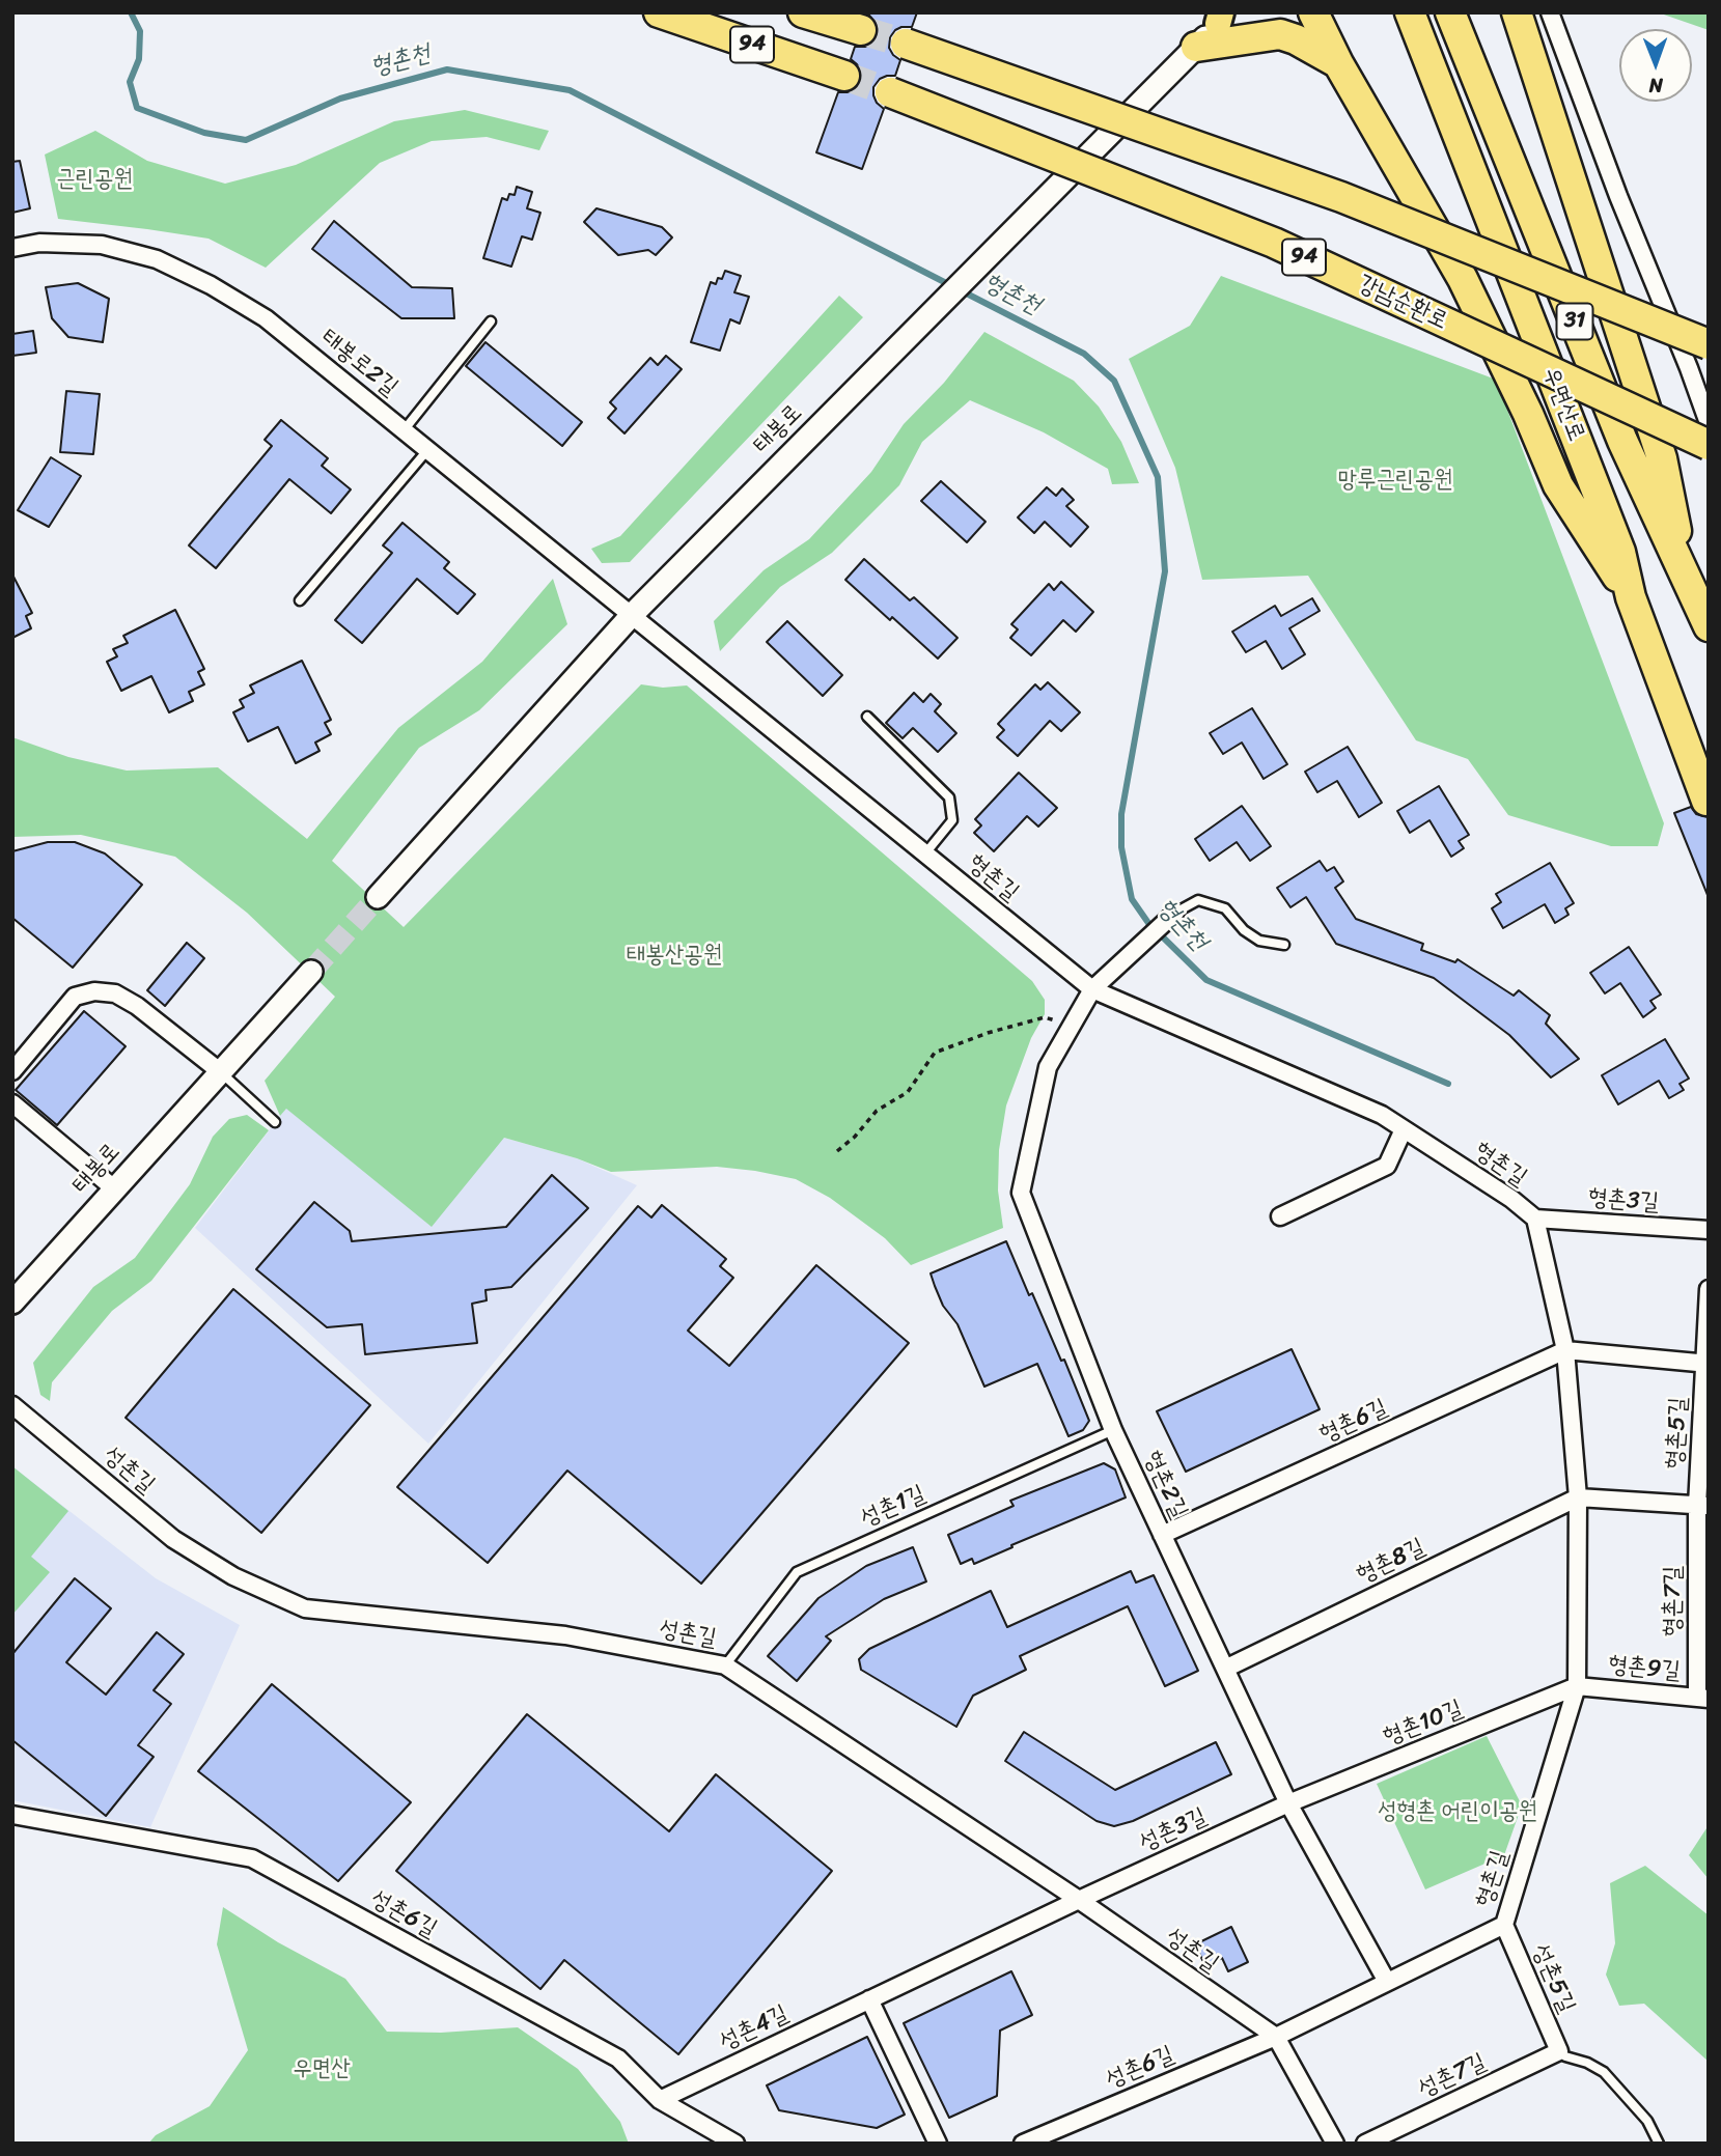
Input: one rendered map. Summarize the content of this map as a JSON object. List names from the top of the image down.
{
  "streets": {
    "highway": [
      "94",
      "강남순환로",
      "31",
      "우면산로"
    ],
    "street": [
      "태봉로2길",
      "태봉로",
      "형촌길",
      "형촌3길",
      "형촌6길",
      "형촌5길",
      "성촌길",
      "형촌2길",
      "형촌8길",
      "형촌7길",
      "형촌9길",
      "형촌10길",
      "성촌3길",
      "성촌6길",
      "성촌5길",
      "성촌4길",
      "성촌7길"
    ],
    "lane": ["성촌1길"]
  },
  "crossings": [
    ["태봉로2길", "태봉로"],
    ["태봉로2길", "형촌길"],
    ["태봉로", "형촌길"],
    ["형촌길", "형촌3길"],
    ["형촌길", "형촌6길"],
    ["형촌길", "성촌길"],
    ["형촌길", "형촌2길"],
    ["형촌길", "형촌8길"],
    ["형촌길", "형촌9길"],
    ["형촌길", "형촌10길"],
    ["형촌길", "성촌6길"],
    ["형촌길", "성촌5길"],
    ["형촌6길", "형촌2길"],
    ["형촌5길", "형촌7길"],
    ["성촌길", "성촌1길"],
    ["성촌길", "성촌3길"],
    ["성촌길", "성촌6길"],
    ["성촌길", "성촌4길"],
    ["형촌2길", "성촌1길"],
    ["형촌2길", "형촌8길"],
    ["형촌2길", "형촌10길"],
    ["형촌2길", "성촌3길"],
    ["형촌7길", "형촌9길"],
    ["형촌9길", "형촌10길"],
    ["형촌10길", "성촌3길"],
    ["성촌3길", "성촌4길"],
    ["성촌6길", "성촌4길"],
    ["성촌5길", "성촌7길"]
  ],
  "water": ["형촌천"],
  "parks": [
    "근린공원",
    "망루근린공원",
    "태봉산공원",
    "성형촌 어린이공원",
    "우면산"
  ],
  "north": "bottom"
}
